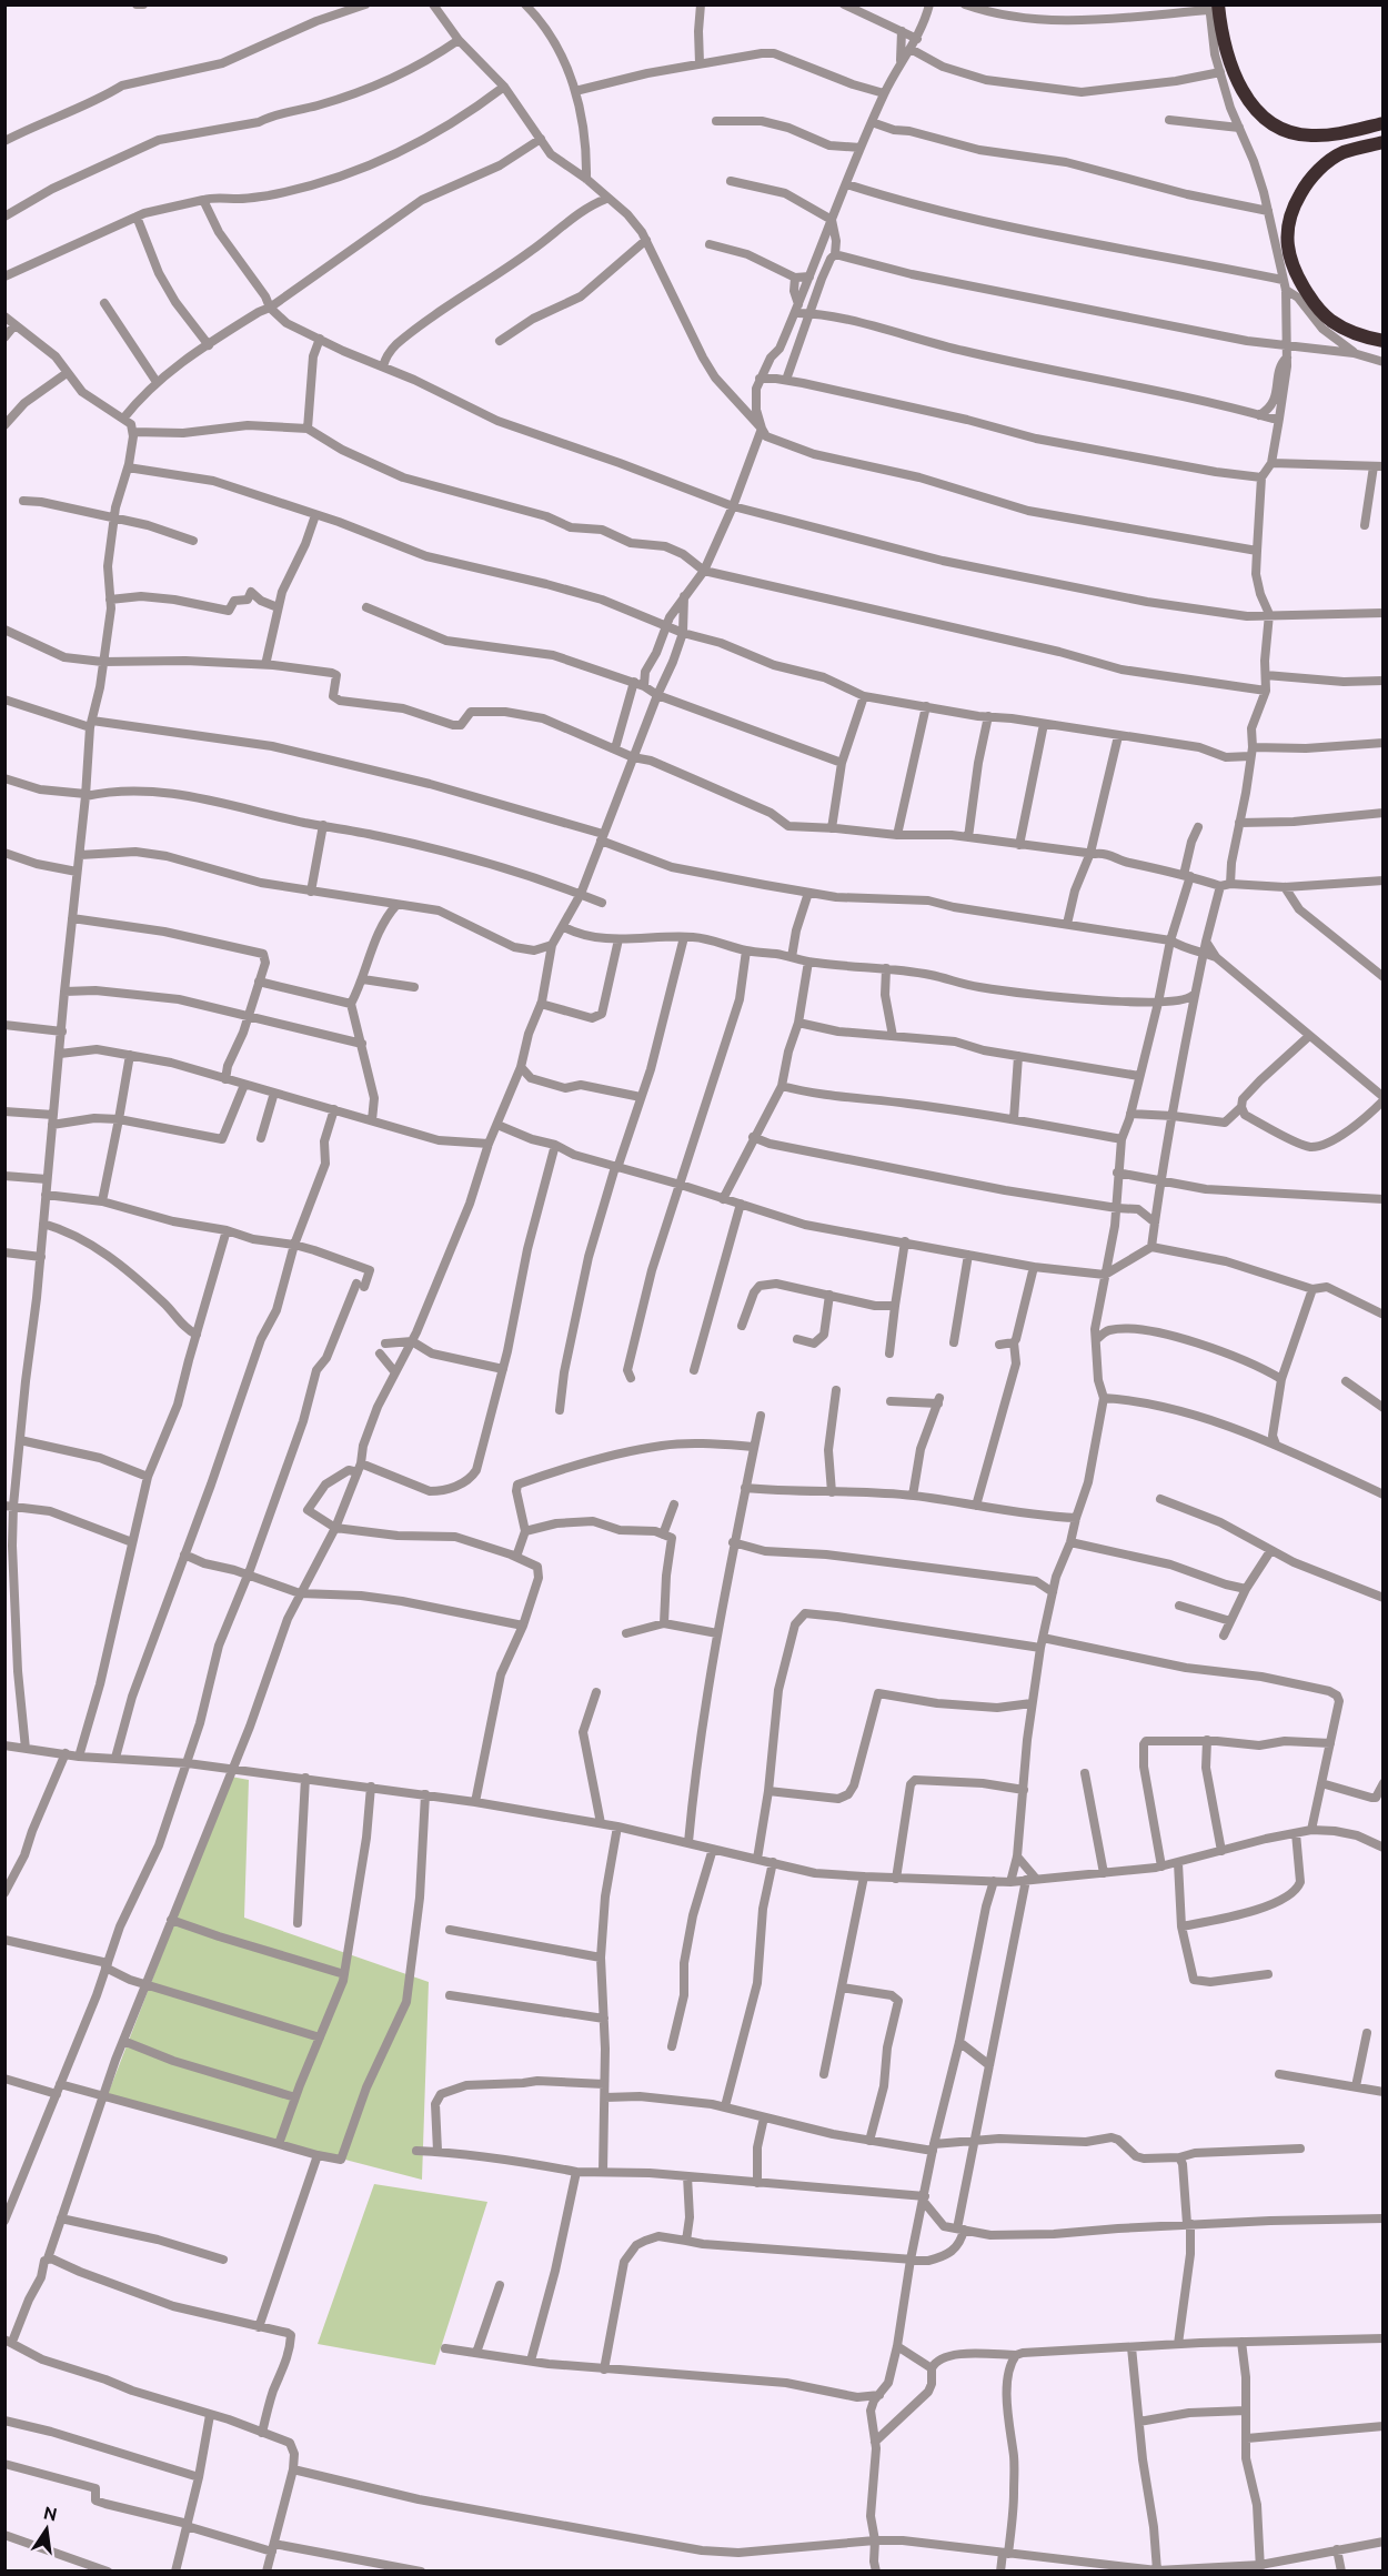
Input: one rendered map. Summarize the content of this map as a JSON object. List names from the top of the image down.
{
  "north": "top"
}
